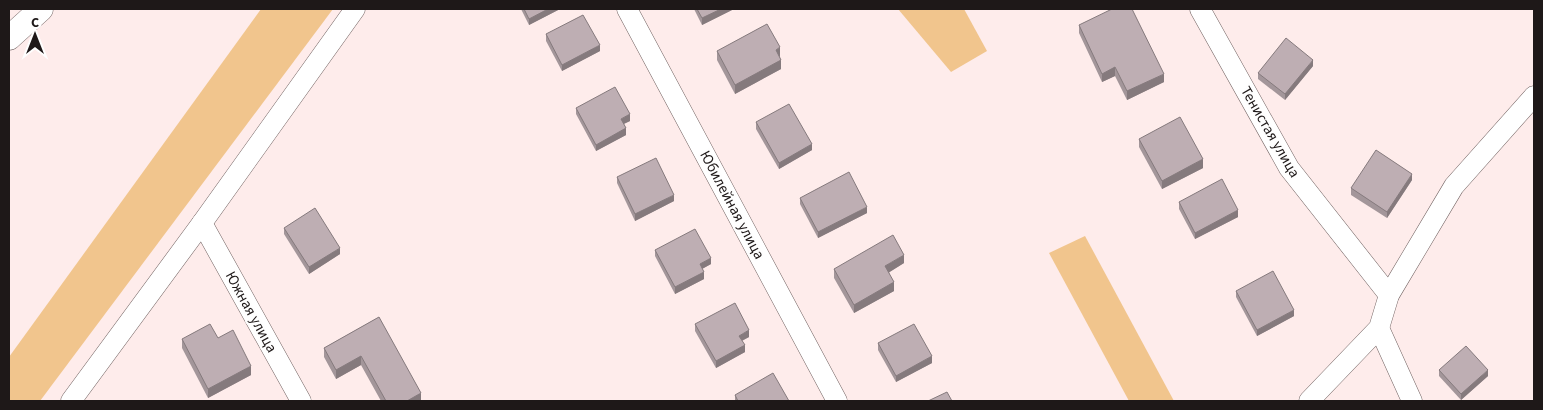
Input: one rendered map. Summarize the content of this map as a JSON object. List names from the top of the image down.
{
  "streets": {
    "street": ["Тенистая улица", "Юбилейная улица", "Южная улица"]
  },
  "north": "top"
}
